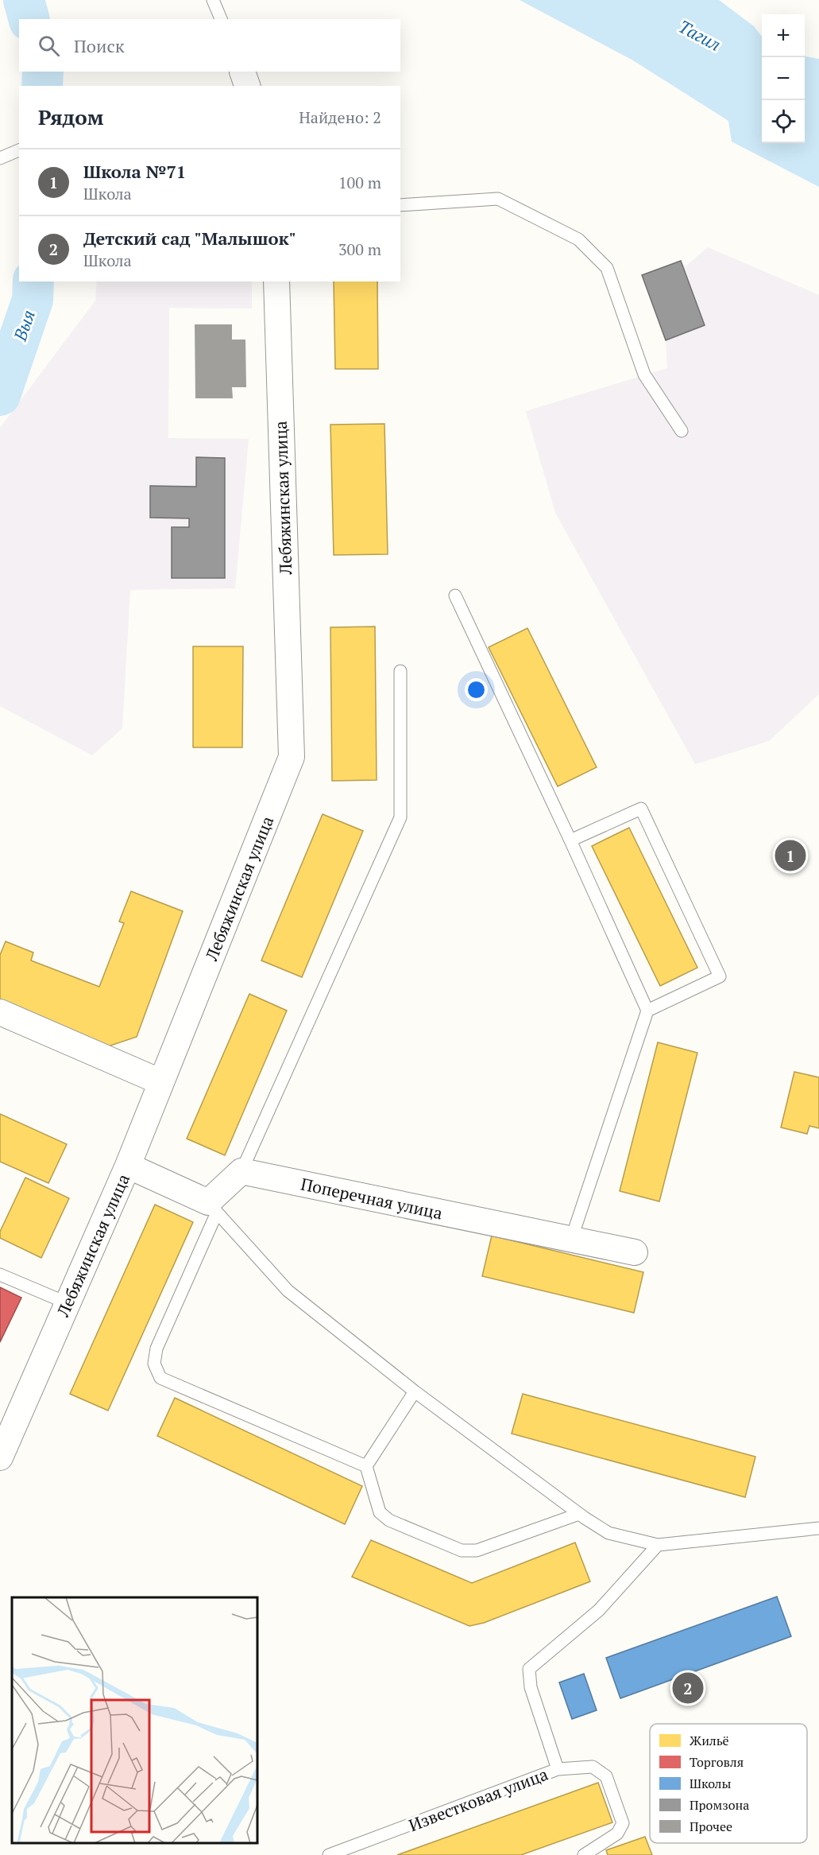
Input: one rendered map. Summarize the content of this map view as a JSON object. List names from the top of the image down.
{
  "streets": {
    "street": ["Лебяжинская улица", "Поперечная улица"],
    "lane": ["Известковая улица"]
  },
  "water": ["Тагил", "Выя"],
  "legend": [
    "Жильё",
    "Торговля",
    "Школы",
    "Промзона",
    "Прочее"
  ],
  "page": {
    "map_buttons": ["+", "−"],
    "search": "Поиск",
    "heading": ["Рядом", "Найдено: 2"],
    "list": [
      {
        "mark": "1",
        "name": "Школа №71",
        "note": "Школа",
        "value": "100 m"
      },
      {
        "mark": "2",
        "name": "Детский сад \"Малышок\"",
        "note": "Школа",
        "value": "300 m"
      }
    ],
    "pins": ["1", "2"]
  }
}
